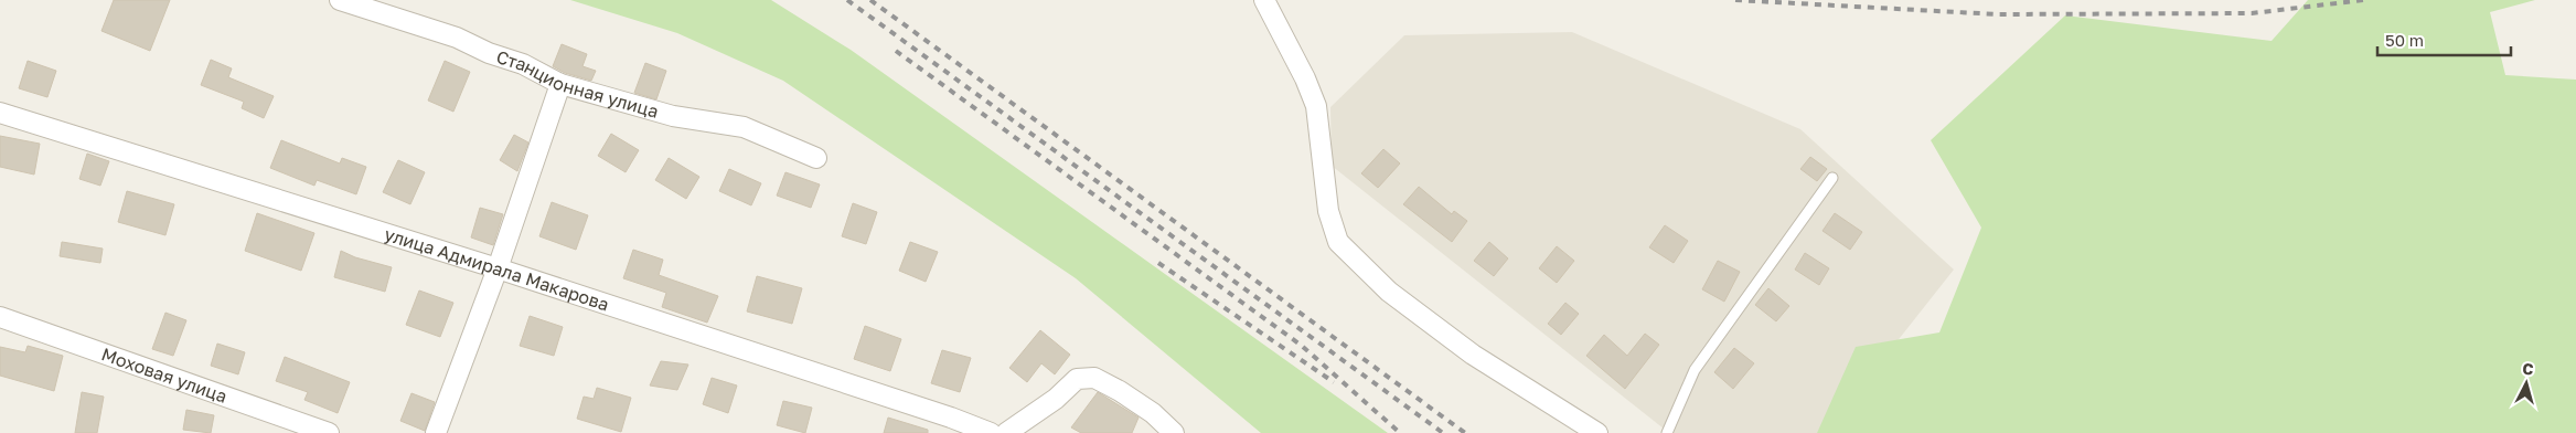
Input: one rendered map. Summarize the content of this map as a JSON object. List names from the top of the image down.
{
  "streets": {
    "street": ["Станционная улица", "улица Адмирала Макарова", "Моховая улица"]
  },
  "scale_bar": "50 m",
  "north": "top"
}
